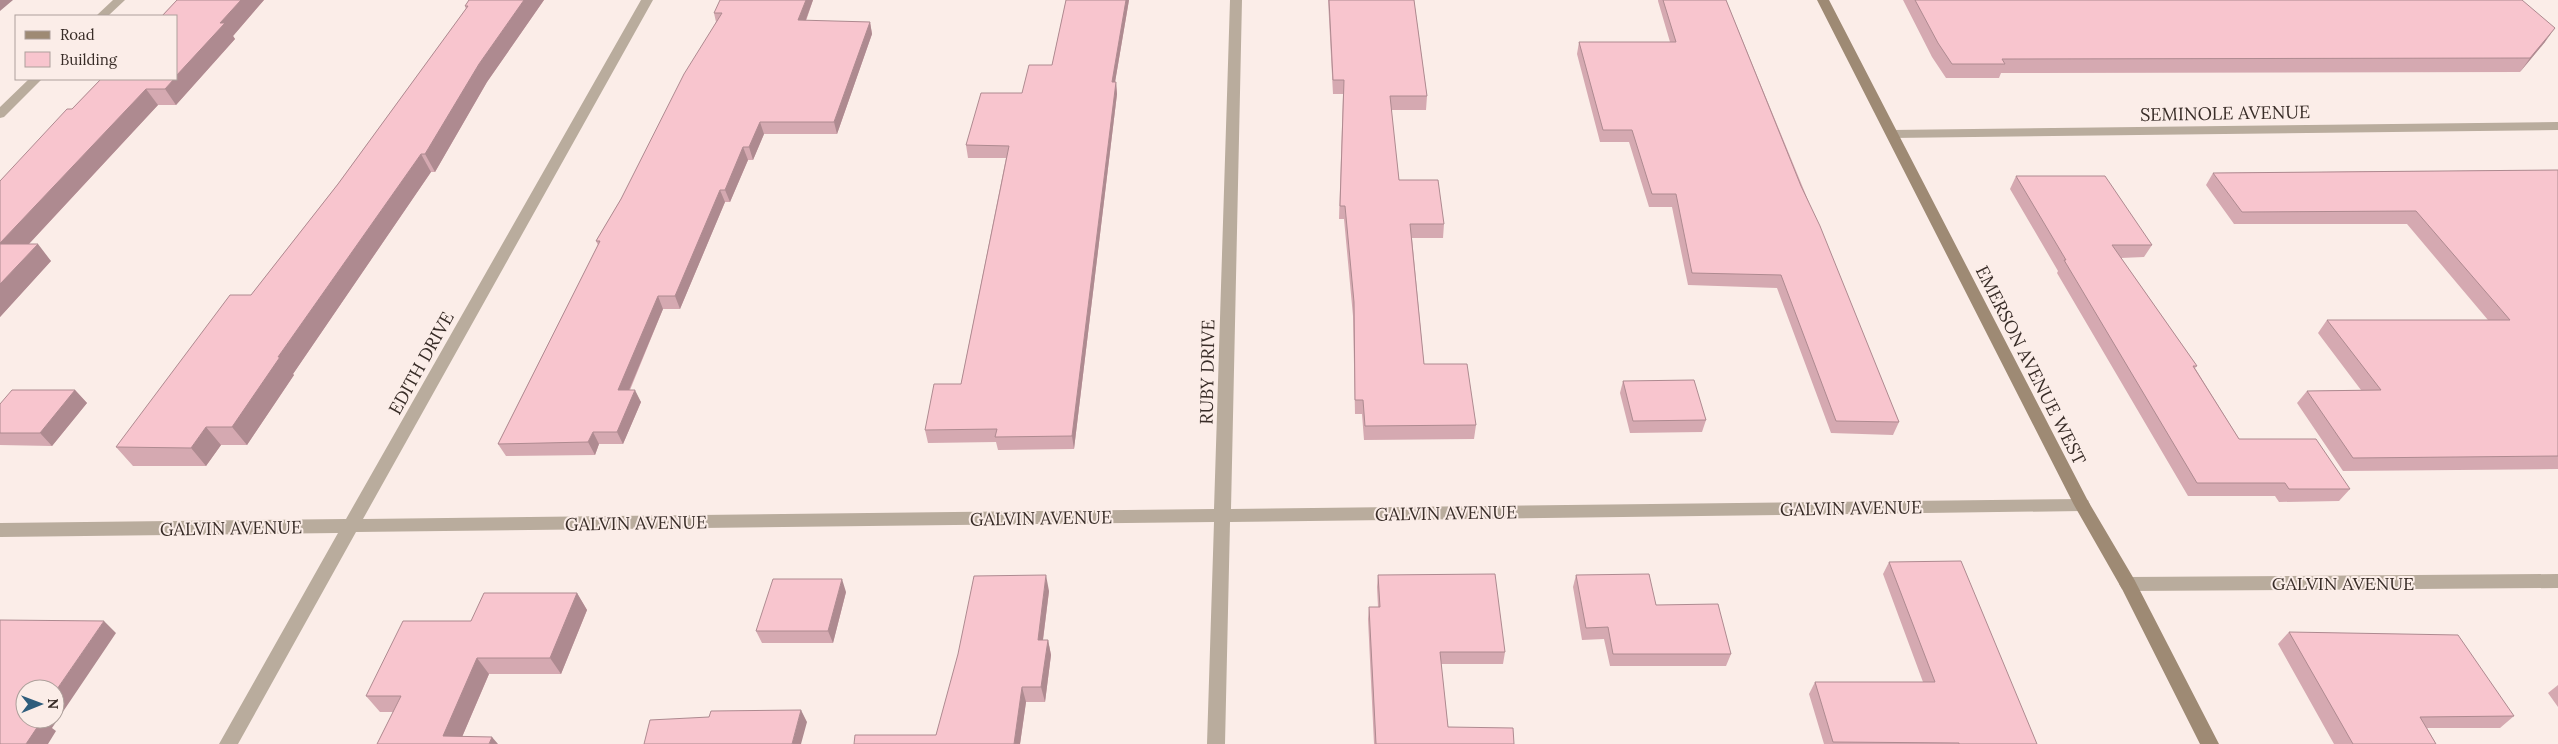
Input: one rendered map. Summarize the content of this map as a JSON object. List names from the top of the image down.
{
  "streets": {
    "street": [
      "SEMINOLE AVENUE",
      "EDITH DRIVE",
      "EMERSON AVENUE WEST",
      "RUBY DRIVE",
      "GALVIN AVENUE"
    ]
  },
  "crossings": [
    ["SEMINOLE AVENUE", "EMERSON AVENUE WEST"],
    ["EDITH DRIVE", "GALVIN AVENUE"],
    ["EMERSON AVENUE WEST", "GALVIN AVENUE"],
    ["RUBY DRIVE", "GALVIN AVENUE"]
  ],
  "legend": ["Road", "Building"],
  "north": "right"
}
